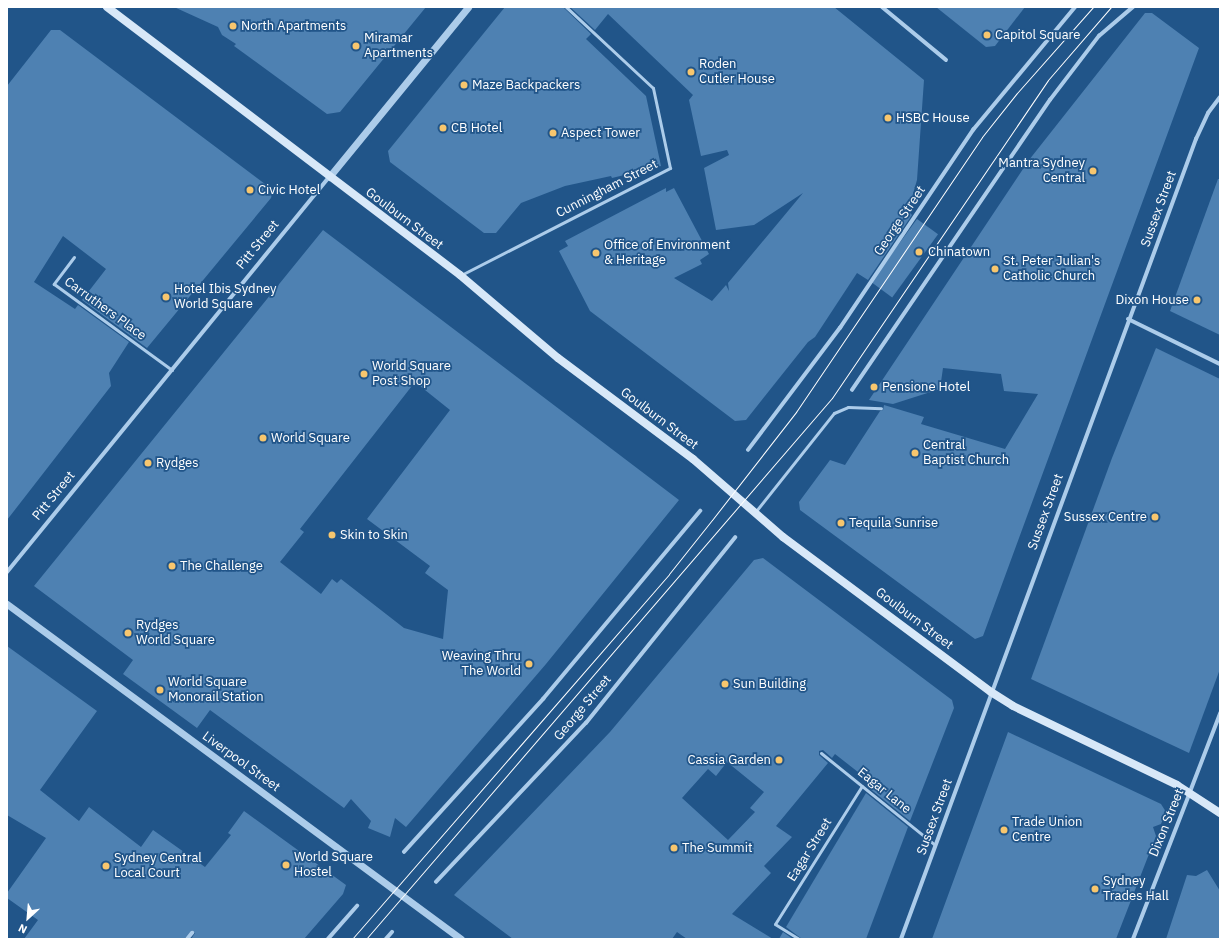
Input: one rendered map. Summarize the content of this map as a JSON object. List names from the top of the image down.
{
  "streets": {
    "main road": ["Goulburn Street"],
    "street": [
      "Sussex Street",
      "George Street",
      "Pitt Street",
      "Liverpool Street",
      "Dixon Street"
    ],
    "lane": [
      "Cunningham Street",
      "Carruthers Place",
      "Eagar Lane",
      "Eagar Street"
    ]
  },
  "crossings": [
    ["Cunningham Street", "Goulburn Street"],
    ["Sussex Street", "Goulburn Street"],
    ["Sussex Street", "Eagar Lane"],
    ["Goulburn Street", "Pitt Street"],
    ["Goulburn Street", "Dixon Street"],
    ["Pitt Street", "Carruthers Place"],
    ["Eagar Lane", "Eagar Street"]
  ],
  "places": [
    "North Apartments",
    "Capitol Square",
    "Miramar Apartments",
    "Roden Cutler House",
    "Maze Backpackers",
    "HSBC House",
    "CB Hotel",
    "Aspect Tower",
    "Mantra Sydney Central",
    "Civic Hotel",
    "Chinatown",
    "Office of Environment & Heritage",
    "St. Peter Julian's Catholic Church",
    "Hotel Ibis Sydney World Square",
    "Dixon House",
    "World Square Post Shop",
    "Pensione Hotel",
    "World Square",
    "Central Baptist Church",
    "Rydges",
    "Sussex Centre",
    "Tequila Sunrise",
    "Skin to Skin",
    "The Challenge",
    "Rydges World Square",
    "Weaving Thru The World",
    "Sun Building",
    "World Square Monorail Station",
    "Cassia Garden",
    "Trade Union Centre",
    "The Summit",
    "World Square Hostel",
    "Sydney Central Local Court",
    "Sydney Trades Hall"
  ],
  "north": "bottom left"
}
